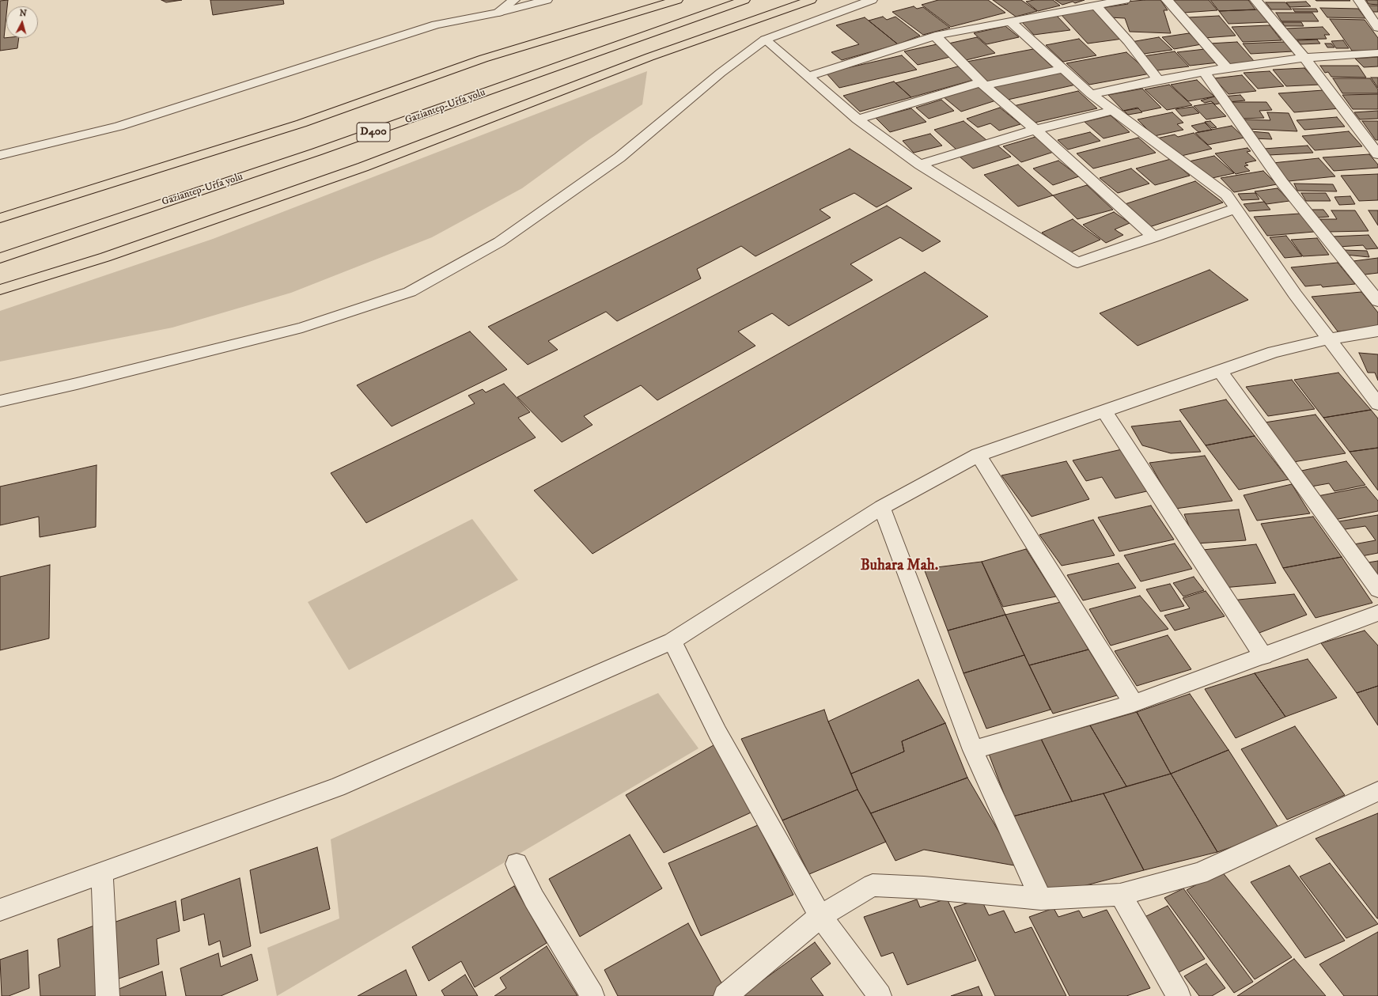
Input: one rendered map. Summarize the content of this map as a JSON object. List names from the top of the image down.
{
  "streets": {
    "highway": ["Gaziantep-Urfa yolu", "D400"]
  },
  "districts": ["Buhara Mah."],
  "north": "top"
}
